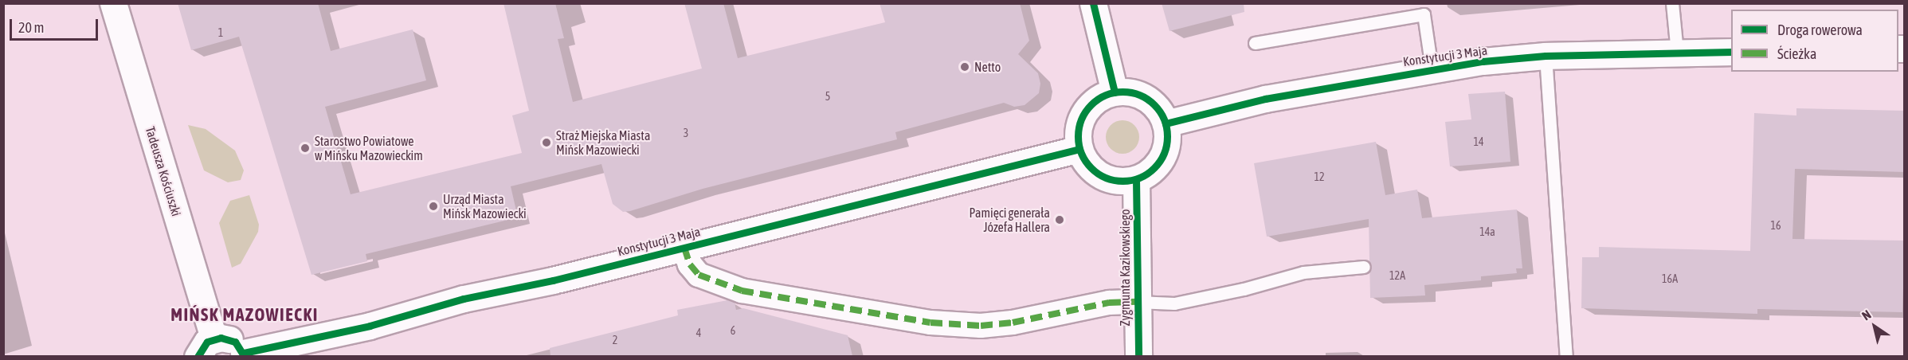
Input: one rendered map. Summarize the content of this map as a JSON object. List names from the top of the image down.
{
  "streets": {
    "street": ["Konstytucji 3 Maja", "Tadeusza Kościuszki", "Zygmunta Kazikowskiego"]
  },
  "crossings": [
    ["Konstytucji 3 Maja", "Zygmunta Kazikowskiego"]
  ],
  "districts": ["MIŃSK MAZOWIECKI"],
  "places": [
    "Netto",
    "Straż Miejska Miasta Mińsk Mazowiecki",
    "Starostwo Powiatowe w Mińsku Mazowieckim",
    "Urząd Miasta Mińsk Mazowiecki",
    "Pamięci generała Józefa Hallera"
  ],
  "house_numbers": [
    "1",
    "5",
    "3",
    "14",
    "12",
    "16",
    "14a",
    "12A",
    "16A",
    "6",
    "4",
    "2"
  ],
  "legend": ["Droga rowerowa", "Ścieżka"],
  "scale_bar": "20 m",
  "north": "top left"
}
